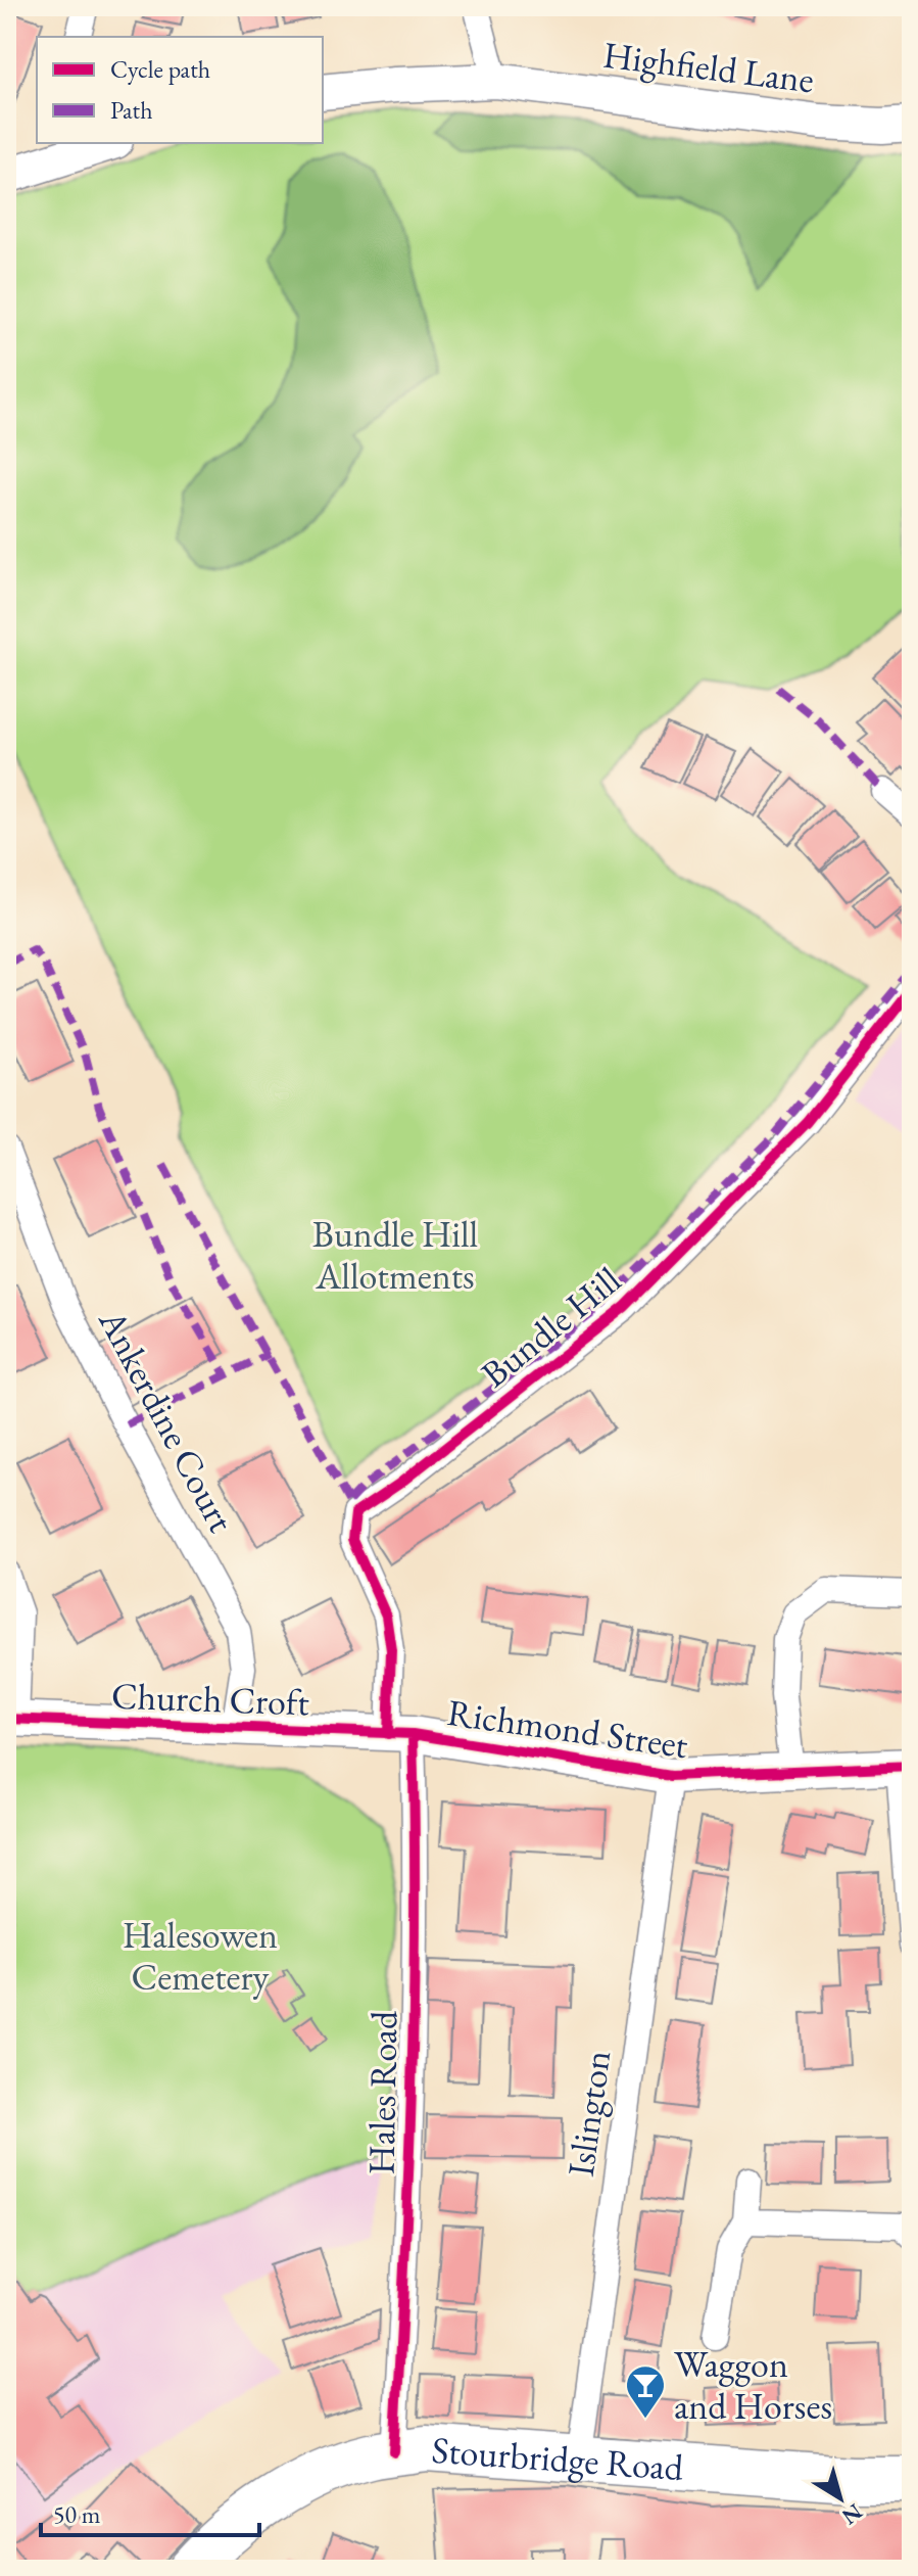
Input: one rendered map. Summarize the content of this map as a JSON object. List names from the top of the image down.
{
  "streets": {
    "highway": ["Stourbridge Road"],
    "street": [
      "Highfield Lane",
      "Bundle Hill",
      "Ankerdine Court",
      "Church Croft",
      "Richmond Street",
      "Hales Road",
      "Islington"
    ]
  },
  "crossings": [
    ["Bundle Hill", "Church Croft"],
    ["Bundle Hill", "Richmond Street"],
    ["Bundle Hill", "Hales Road"],
    ["Ankerdine Court", "Church Croft"],
    ["Church Croft", "Richmond Street"],
    ["Church Croft", "Hales Road"],
    ["Richmond Street", "Hales Road"],
    ["Richmond Street", "Islington"],
    ["Hales Road", "Stourbridge Road"],
    ["Islington", "Stourbridge Road"]
  ],
  "parks": ["Bundle Hill Allotments", "Halesowen Cemetery"],
  "places": {
    "bar": ["Waggon and Horses"]
  },
  "legend": ["Cycle path", "Path"],
  "scale_bar": "50 m",
  "north": "bottom right"
}
